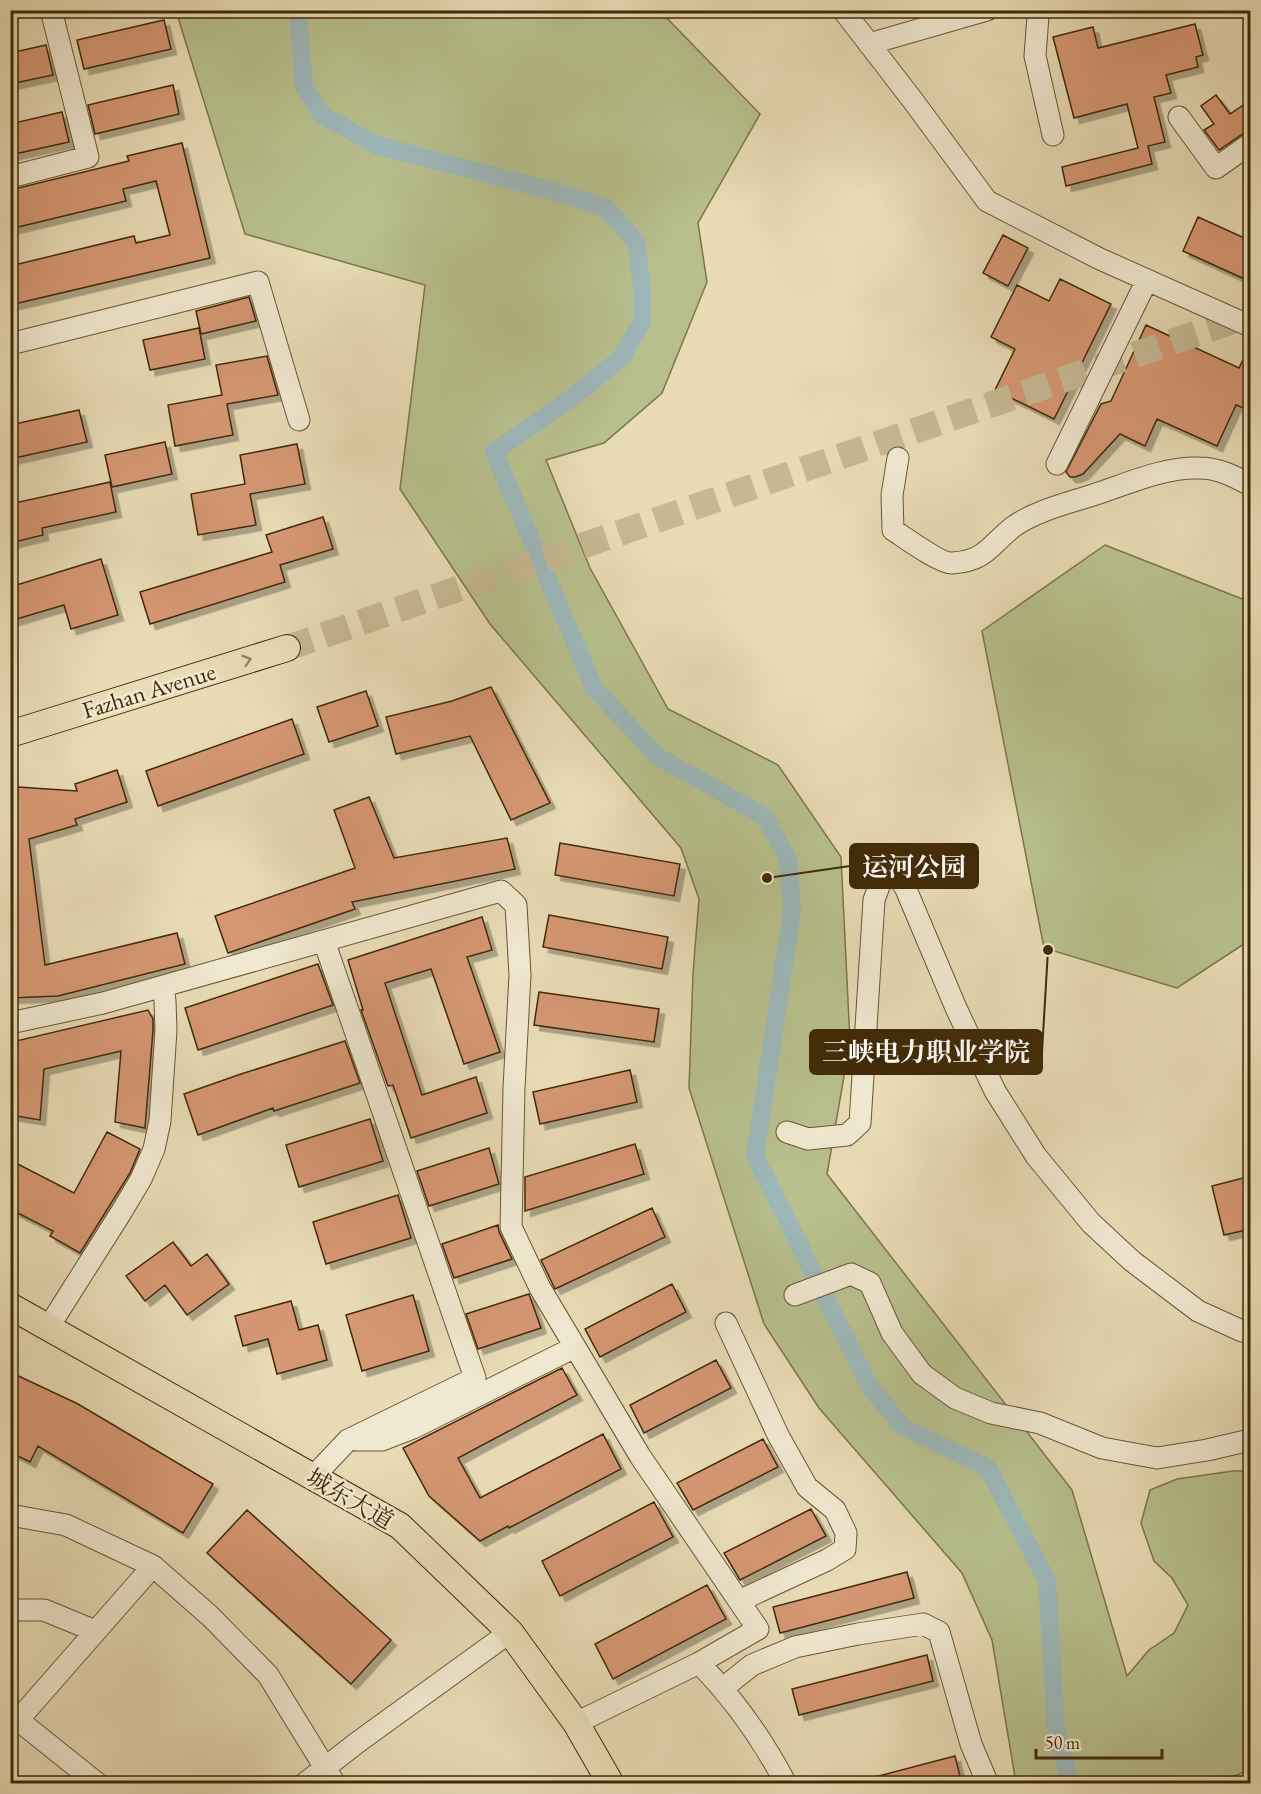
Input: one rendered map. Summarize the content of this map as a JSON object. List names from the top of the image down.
{
  "streets": {
    "main road": ["Fazhan Avenue", "城东大道"]
  },
  "one_way": ["Fazhan Avenue"],
  "places": ["运河公园", "三峡电力职业学院"],
  "scale_bar": "50 m"
}
